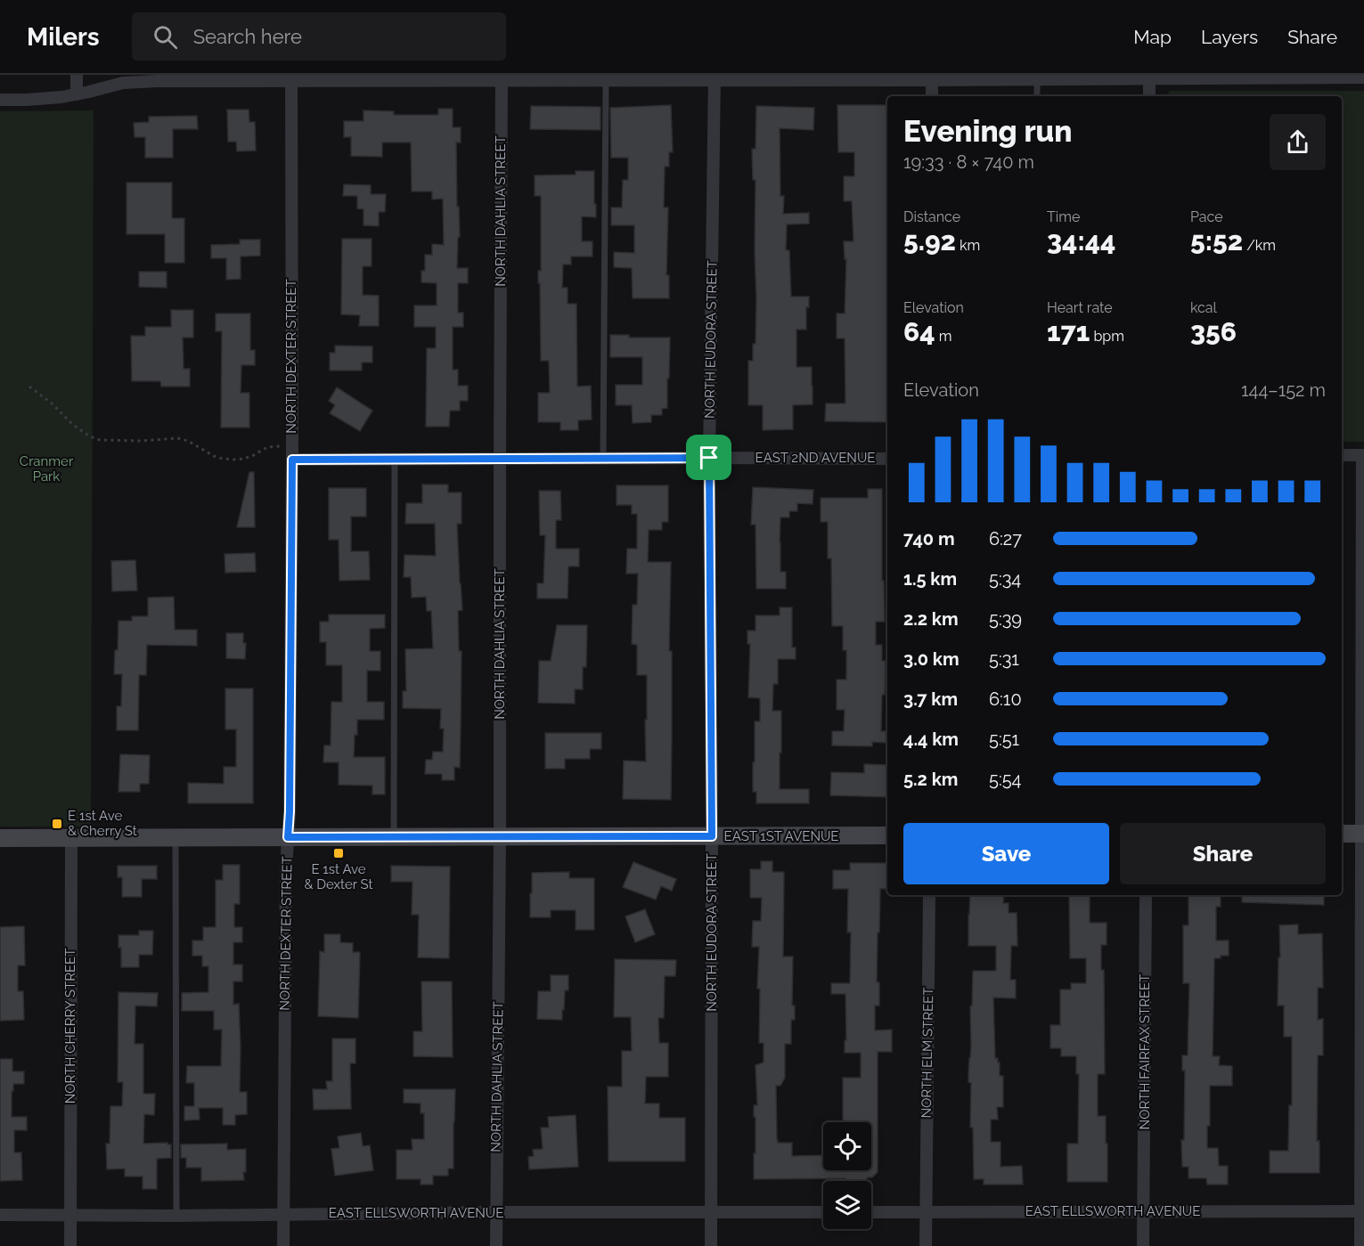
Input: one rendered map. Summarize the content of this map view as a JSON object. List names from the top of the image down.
{
  "streets": {
    "street": [
      "NORTH DAHLIA STREET",
      "NORTH EUDORA STREET",
      "NORTH DEXTER STREET",
      "EAST 2ND AVENUE",
      "EAST 1ST AVENUE",
      "NORTH CHERRY STREET",
      "NORTH FAIRFAX STREET",
      "NORTH ELM STREET",
      "EAST ELLSWORTH AVENUE"
    ]
  },
  "crossings": [
    ["NORTH DAHLIA STREET", "EAST 2ND AVENUE"],
    ["NORTH DAHLIA STREET", "EAST 1ST AVENUE"],
    ["NORTH DAHLIA STREET", "EAST ELLSWORTH AVENUE"],
    ["NORTH EUDORA STREET", "EAST 2ND AVENUE"],
    ["NORTH EUDORA STREET", "EAST 1ST AVENUE"],
    ["NORTH EUDORA STREET", "EAST ELLSWORTH AVENUE"],
    ["NORTH DEXTER STREET", "EAST 2ND AVENUE"],
    ["NORTH DEXTER STREET", "EAST 1ST AVENUE"],
    ["NORTH DEXTER STREET", "EAST ELLSWORTH AVENUE"],
    ["EAST 1ST AVENUE", "NORTH CHERRY STREET"],
    ["NORTH CHERRY STREET", "EAST ELLSWORTH AVENUE"],
    ["NORTH FAIRFAX STREET", "EAST ELLSWORTH AVENUE"],
    ["NORTH ELM STREET", "EAST ELLSWORTH AVENUE"]
  ],
  "parks": ["Cranmer Park"],
  "places": {
    "transit": ["E 1st Ave & Cherry St", "E 1st Ave & Dexter St"]
  },
  "page": {
    "header": "Milers",
    "search": "Search here",
    "nav": ["Map", "Layers", "Share"],
    "heading": ["Evening run", "19:33 · 8 × 740 m"],
    "stats": [
      ["Distance", "5.92 km"],
      ["Time", "34:44"],
      ["Pace", "5:52 /km"],
      ["Elevation", "64 m"],
      ["Heart rate", "171 bpm"],
      ["kcal", "356"]
    ],
    "chart": ["Elevation", "144–152 m"],
    "list": [
      {
        "name": "740 m",
        "note": "6:27"
      },
      {
        "name": "1.5 km",
        "note": "5:34"
      },
      {
        "name": "2.2 km",
        "note": "5:39"
      },
      {
        "name": "3.0 km",
        "note": "5:31"
      },
      {
        "name": "3.7 km",
        "note": "6:10"
      },
      {
        "name": "4.4 km",
        "note": "5:51"
      },
      {
        "name": "5.2 km",
        "note": "5:54"
      }
    ],
    "buttons": ["Save", "Share"]
  }
}
